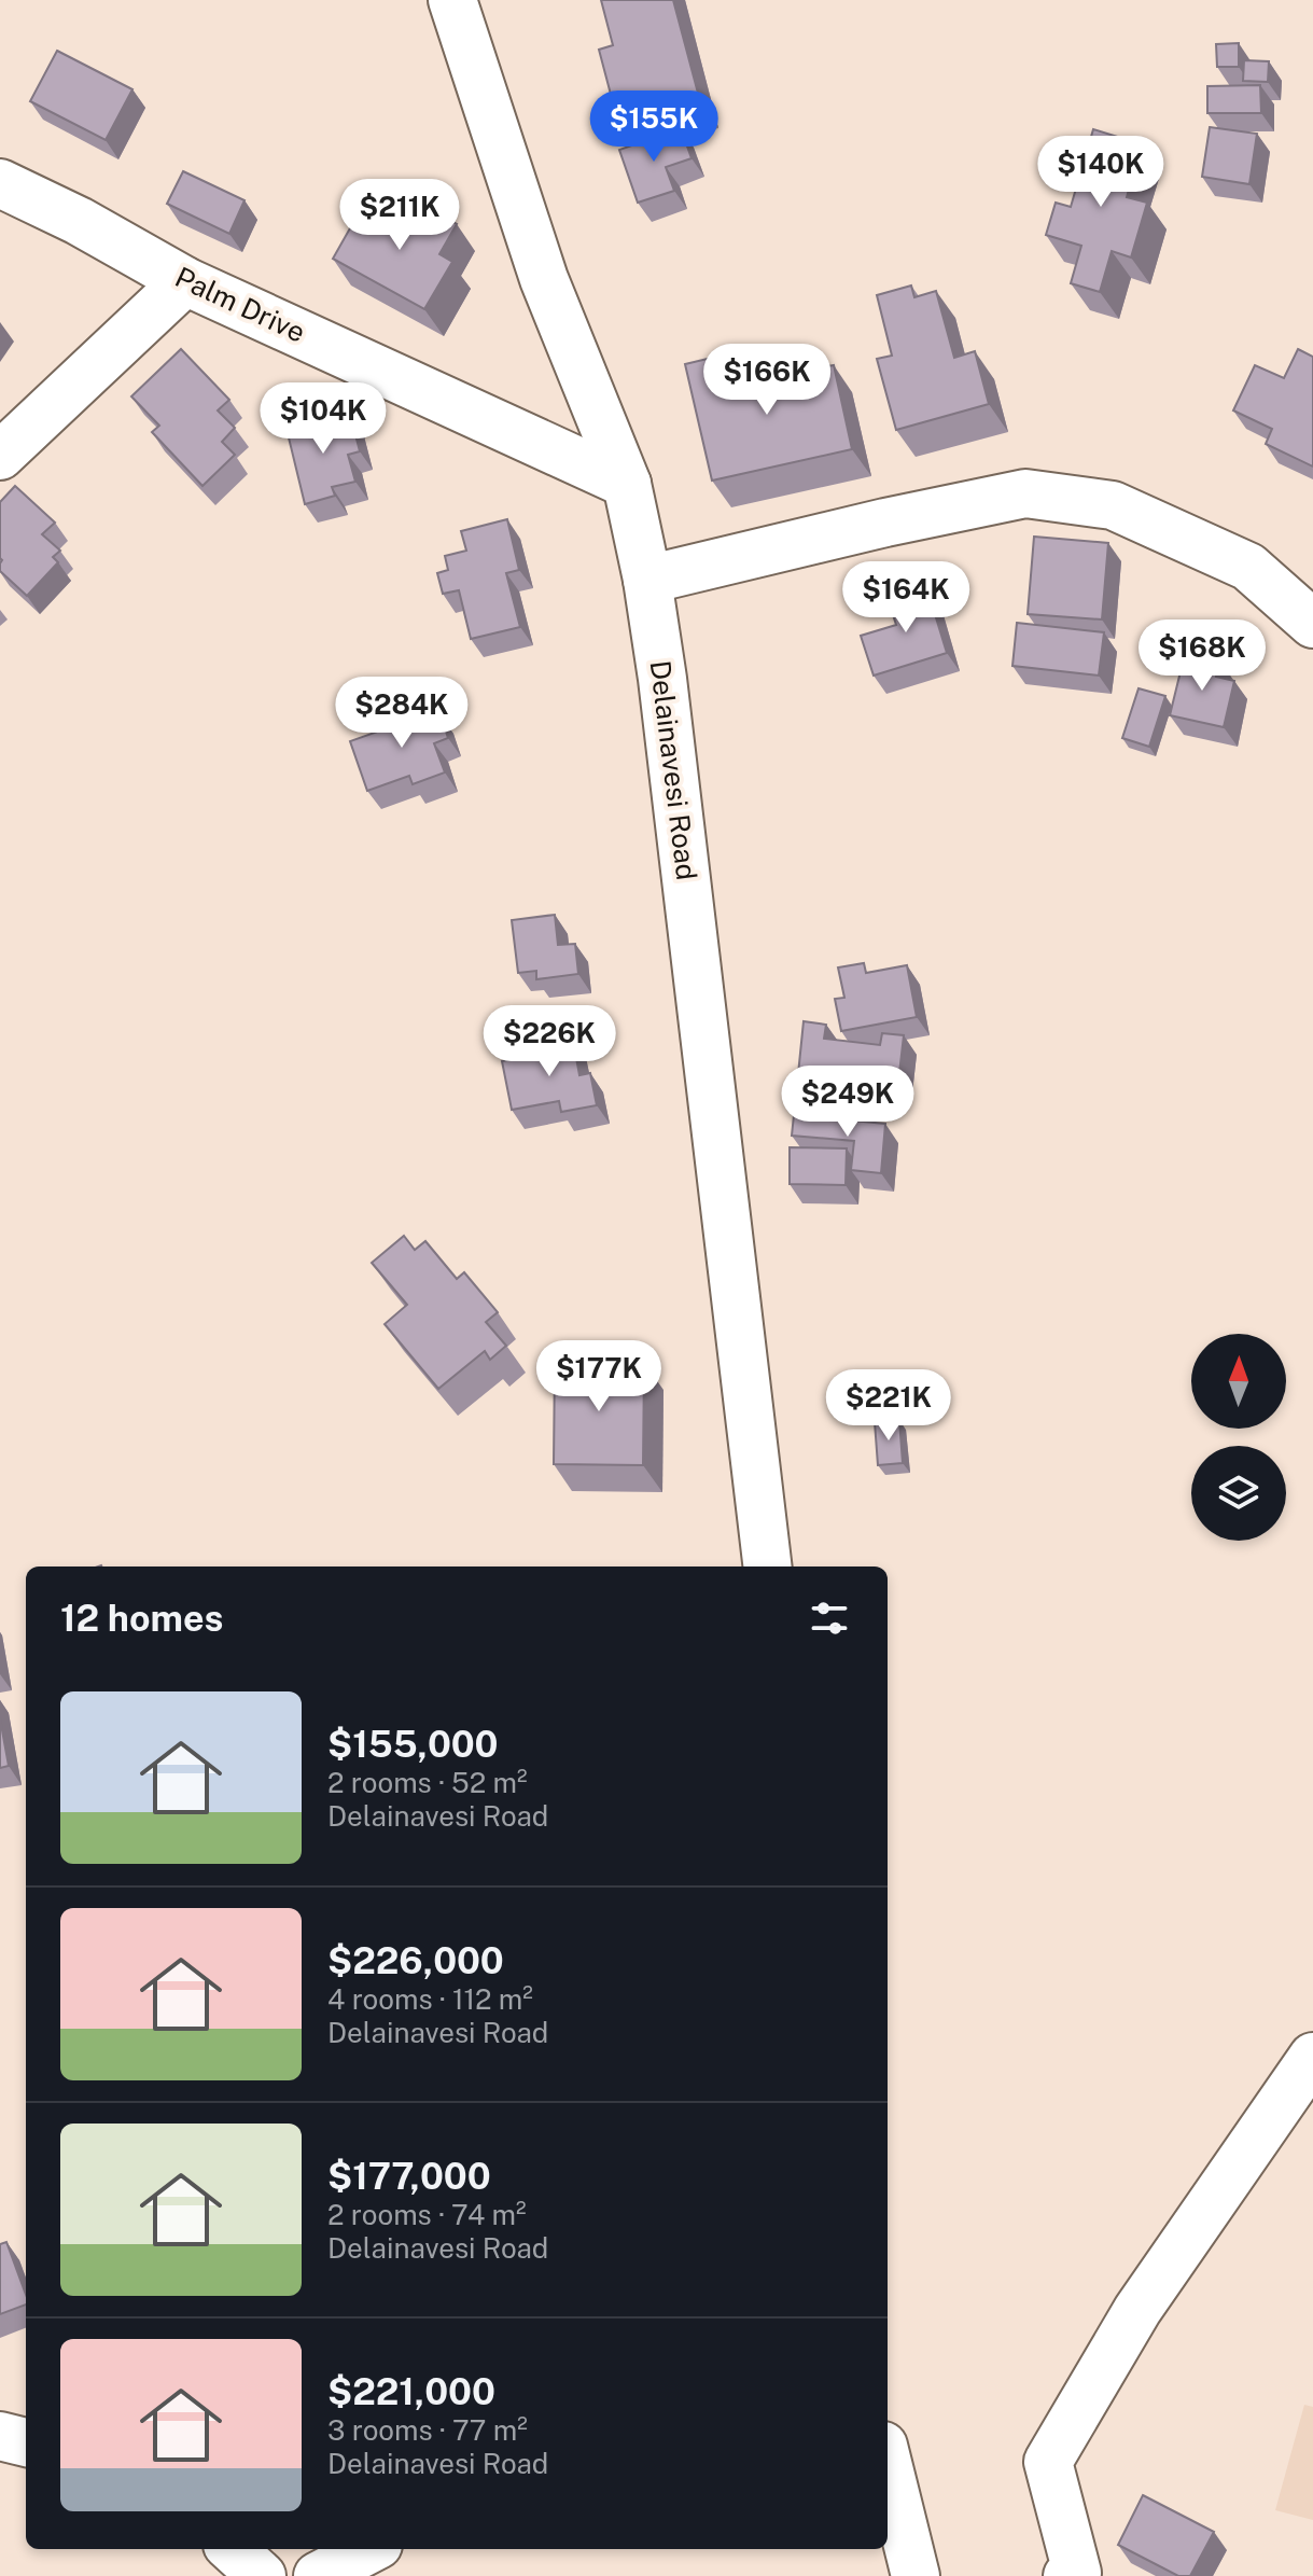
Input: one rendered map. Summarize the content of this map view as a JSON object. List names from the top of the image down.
{
  "streets": {
    "street": ["Palm Drive", "Delainavesi Road"]
  },
  "crossings": [
    ["Palm Drive", "Delainavesi Road"]
  ],
  "north": "top",
  "page": {
    "price": [
      "$155K",
      "$140K",
      "$211K",
      "$166K",
      "$104K",
      "$164K",
      "$168K",
      "$284K",
      "$226K",
      "$249K",
      "$177K",
      "$221K"
    ],
    "heading": "12 homes",
    "list": [
      {
        "name": "$155,000",
        "note": "2 rooms · 52 m² · Delainavesi Road"
      },
      {
        "name": "$226,000",
        "note": "4 rooms · 112 m² · Delainavesi Road"
      },
      {
        "name": "$177,000",
        "note": "2 rooms · 74 m² · Delainavesi Road"
      },
      {
        "name": "$221,000",
        "note": "3 rooms · 77 m² · Delainavesi Road"
      }
    ]
  }
}
